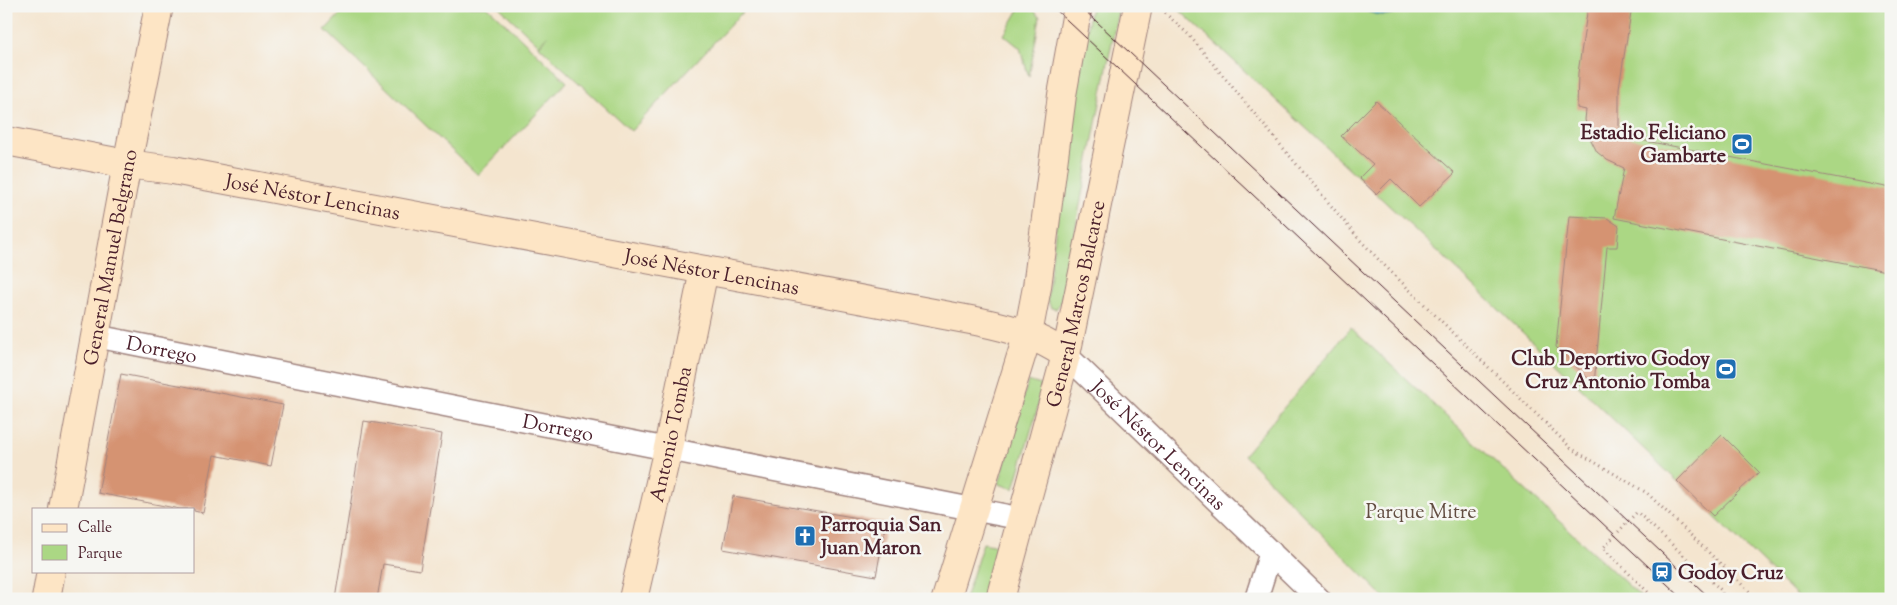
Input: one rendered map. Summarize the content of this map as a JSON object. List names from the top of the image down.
{
  "streets": {
    "street": [
      "José Néstor Lencinas",
      "General Manuel Belgrano",
      "General Marcos Balcarce",
      "Dorrego",
      "Antonio Tomba"
    ]
  },
  "crossings": [
    ["José Néstor Lencinas", "General Manuel Belgrano"],
    ["José Néstor Lencinas", "General Marcos Balcarce"],
    ["José Néstor Lencinas", "Antonio Tomba"],
    ["General Manuel Belgrano", "Dorrego"],
    ["General Marcos Balcarce", "Dorrego"],
    ["Dorrego", "Antonio Tomba"]
  ],
  "parks": ["Parque Mitre"],
  "places": {
    "sports": ["Estadio Feliciano Gambarte", "Club Deportivo Godoy Cruz Antonio Tomba"],
    "church": ["Parroquia San Juan Maron"],
    "station": ["Godoy Cruz"]
  },
  "legend": ["Calle", "Parque"]
}
